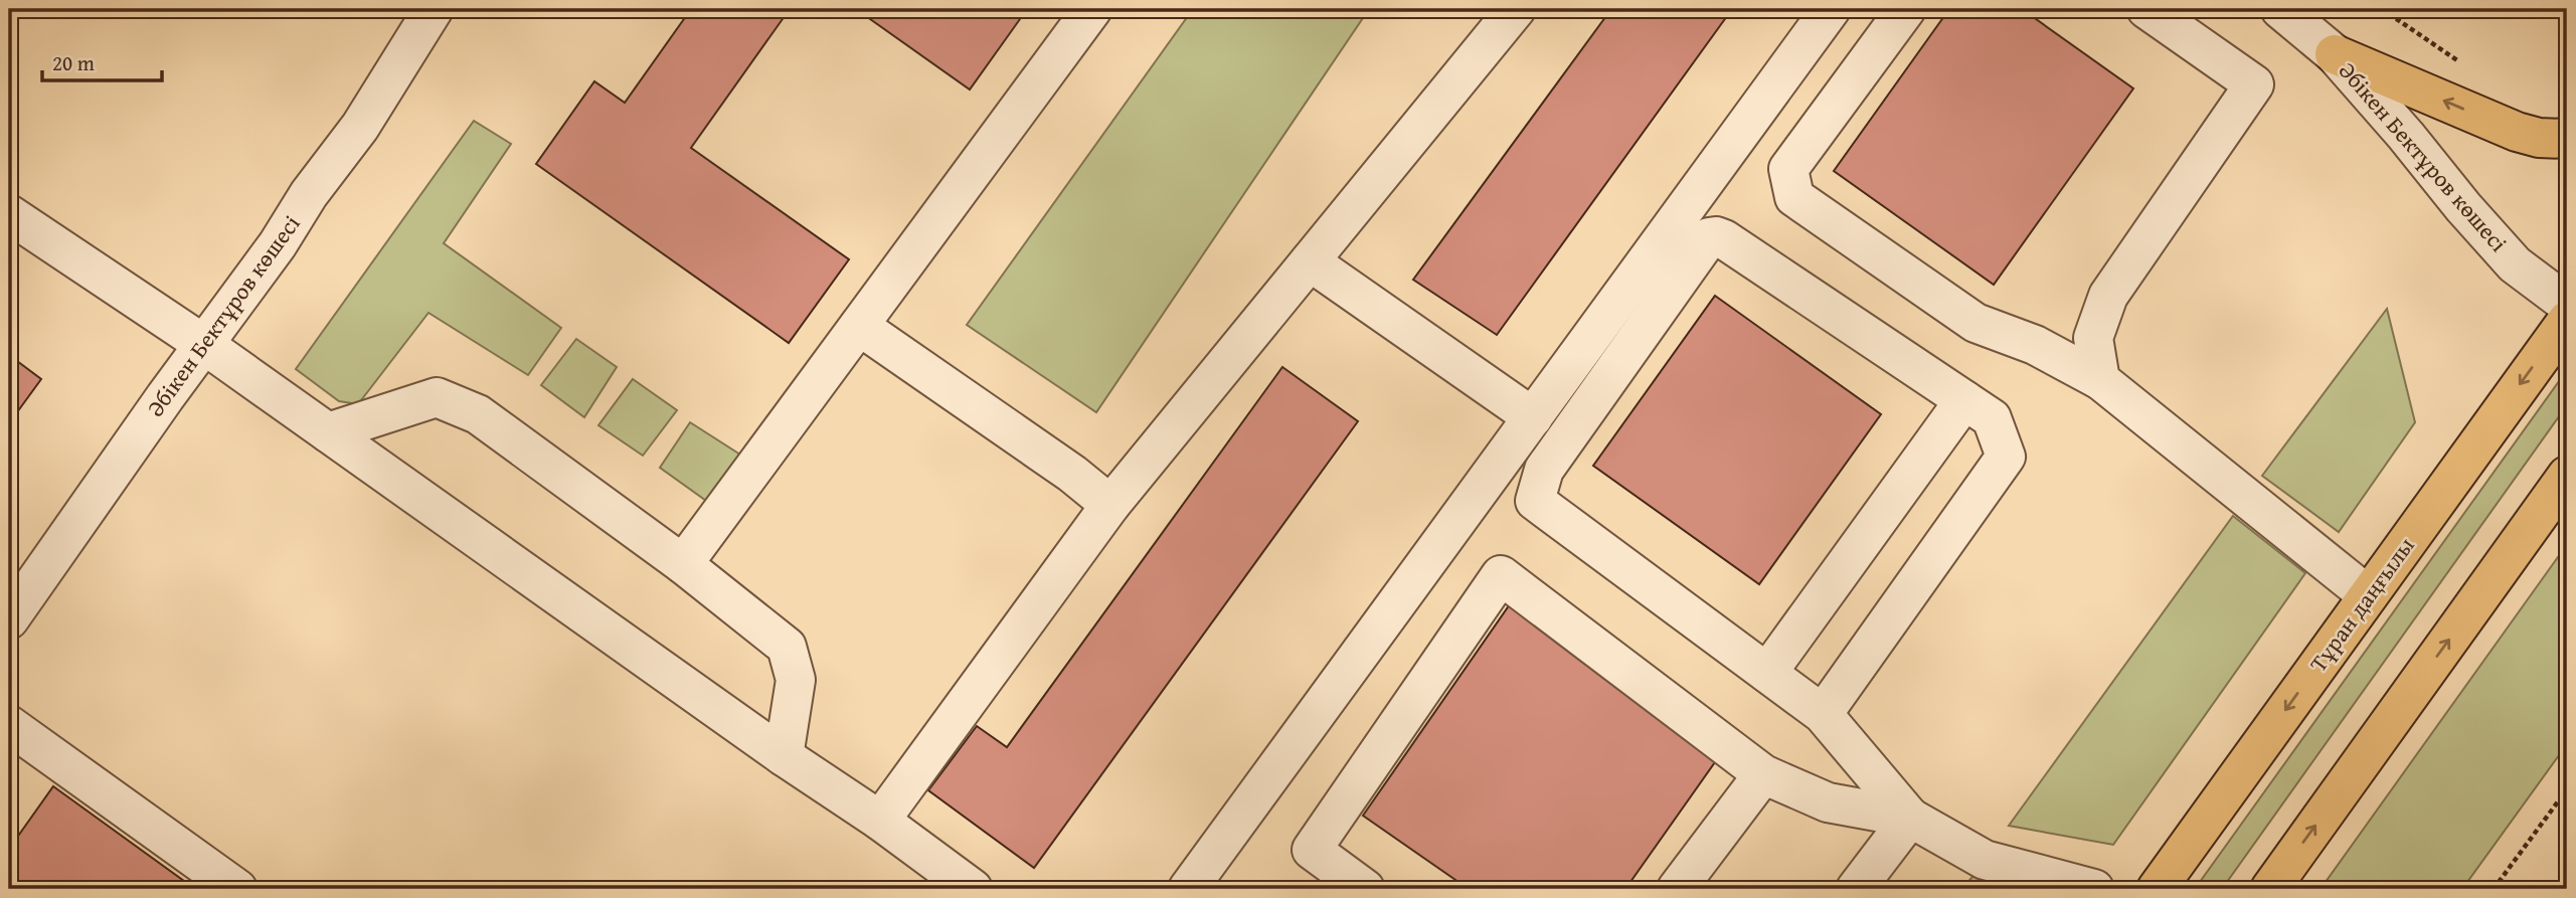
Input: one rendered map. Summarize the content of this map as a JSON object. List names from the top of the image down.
{
  "streets": {
    "main road": ["Тұран даңғылы"],
    "street": ["Әбікен Бектұров көшесі"]
  },
  "scale_bar": "20 m"
}
